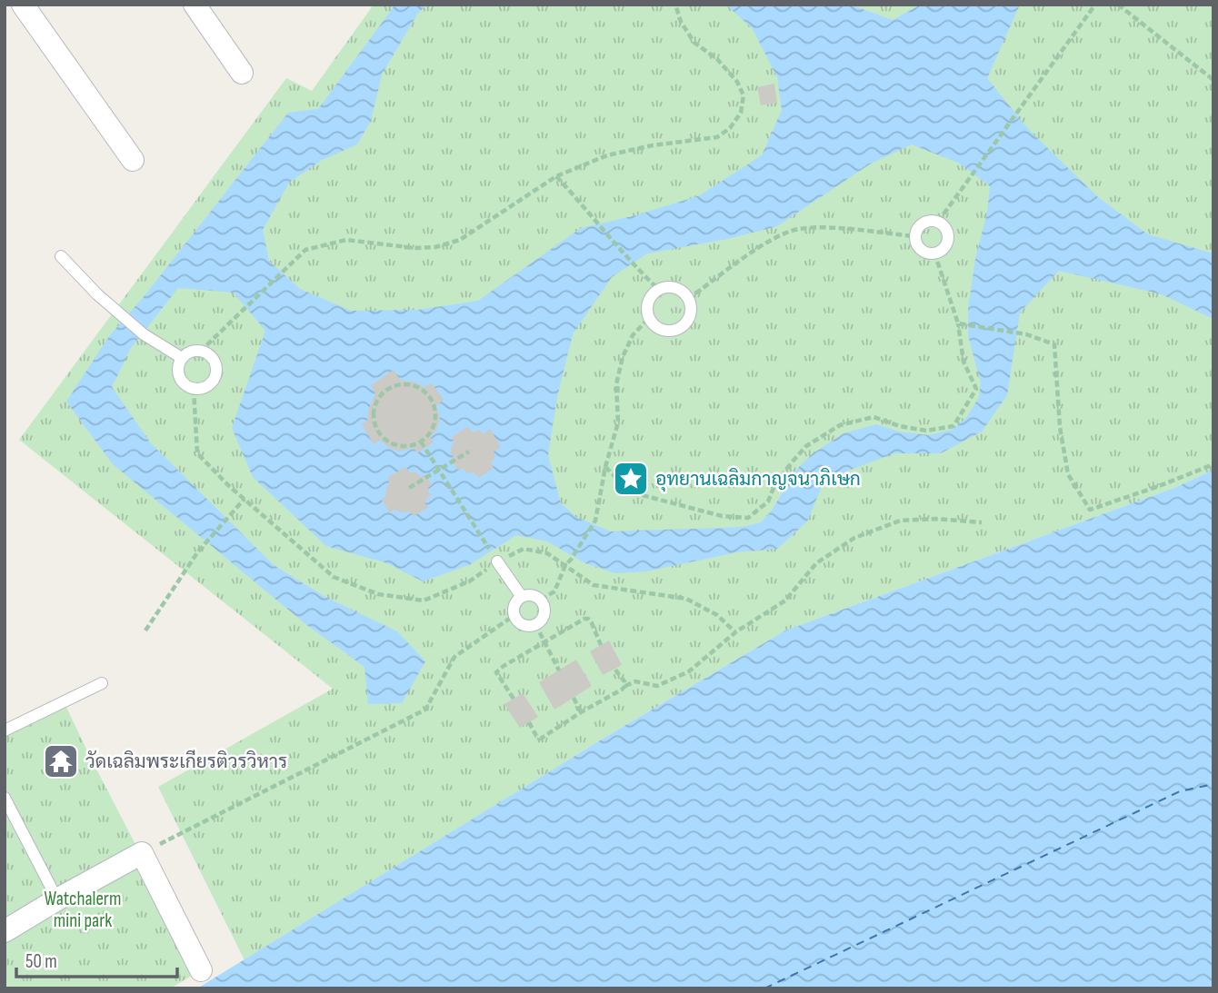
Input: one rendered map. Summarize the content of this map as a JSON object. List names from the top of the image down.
{
  "parks": ["Watchalerm mini park"],
  "places": {
    "place": ["อุทยานเฉลิมกาญจนาภิเษก"],
    "temple": ["วัดเฉลิมพระเกียรติวรวิหาร"]
  },
  "scale_bar": "50 m"
}
